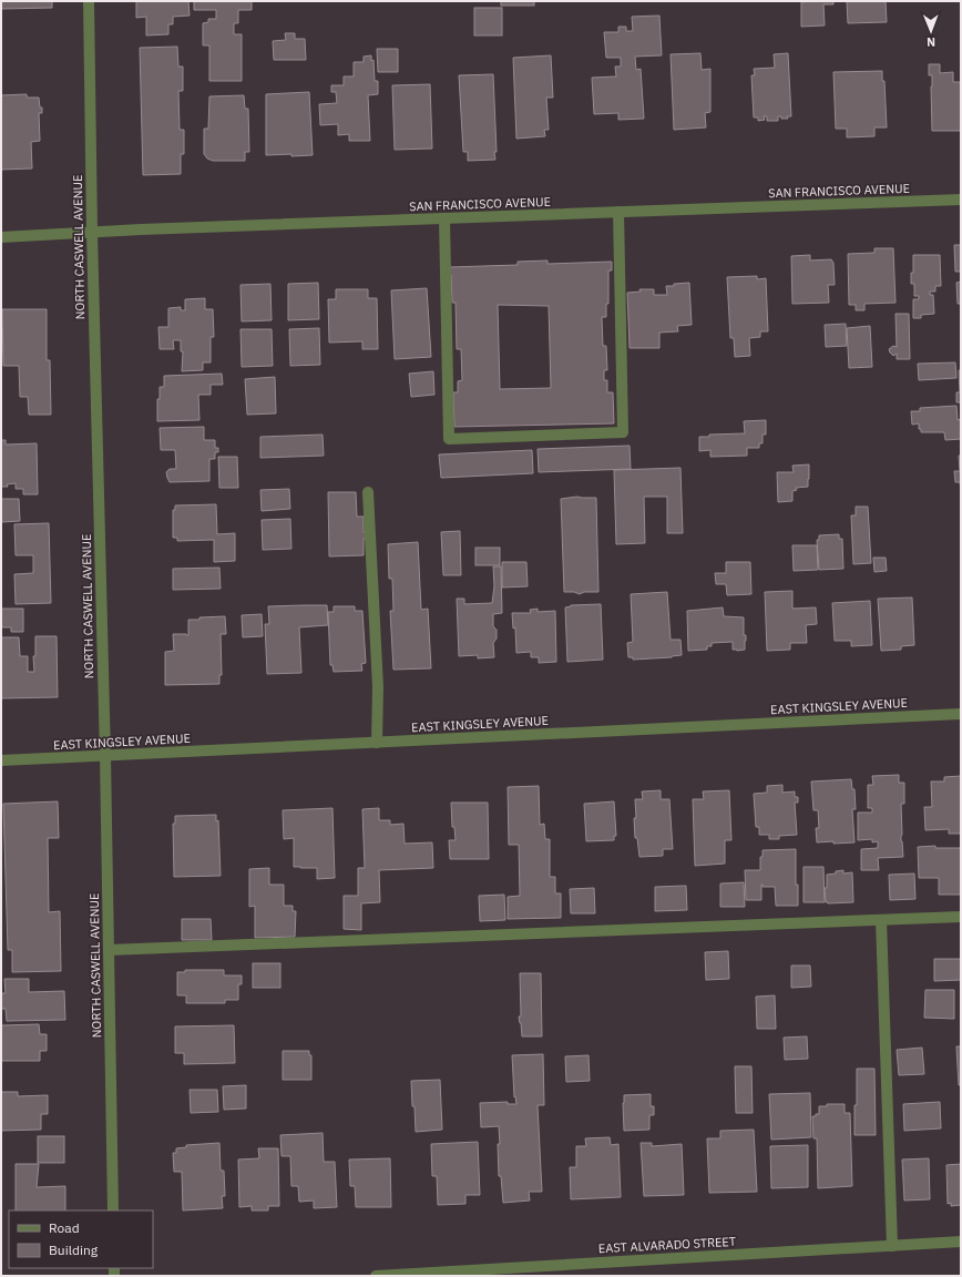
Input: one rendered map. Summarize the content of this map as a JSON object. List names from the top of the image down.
{
  "streets": {
    "street": [
      "SAN FRANCISCO AVENUE",
      "NORTH CASWELL AVENUE",
      "EAST KINGSLEY AVENUE",
      "EAST ALVARADO STREET"
    ]
  },
  "crossings": [
    ["SAN FRANCISCO AVENUE", "NORTH CASWELL AVENUE"],
    ["NORTH CASWELL AVENUE", "EAST KINGSLEY AVENUE"]
  ],
  "legend": ["Road", "Building"],
  "north": "bottom"
}
